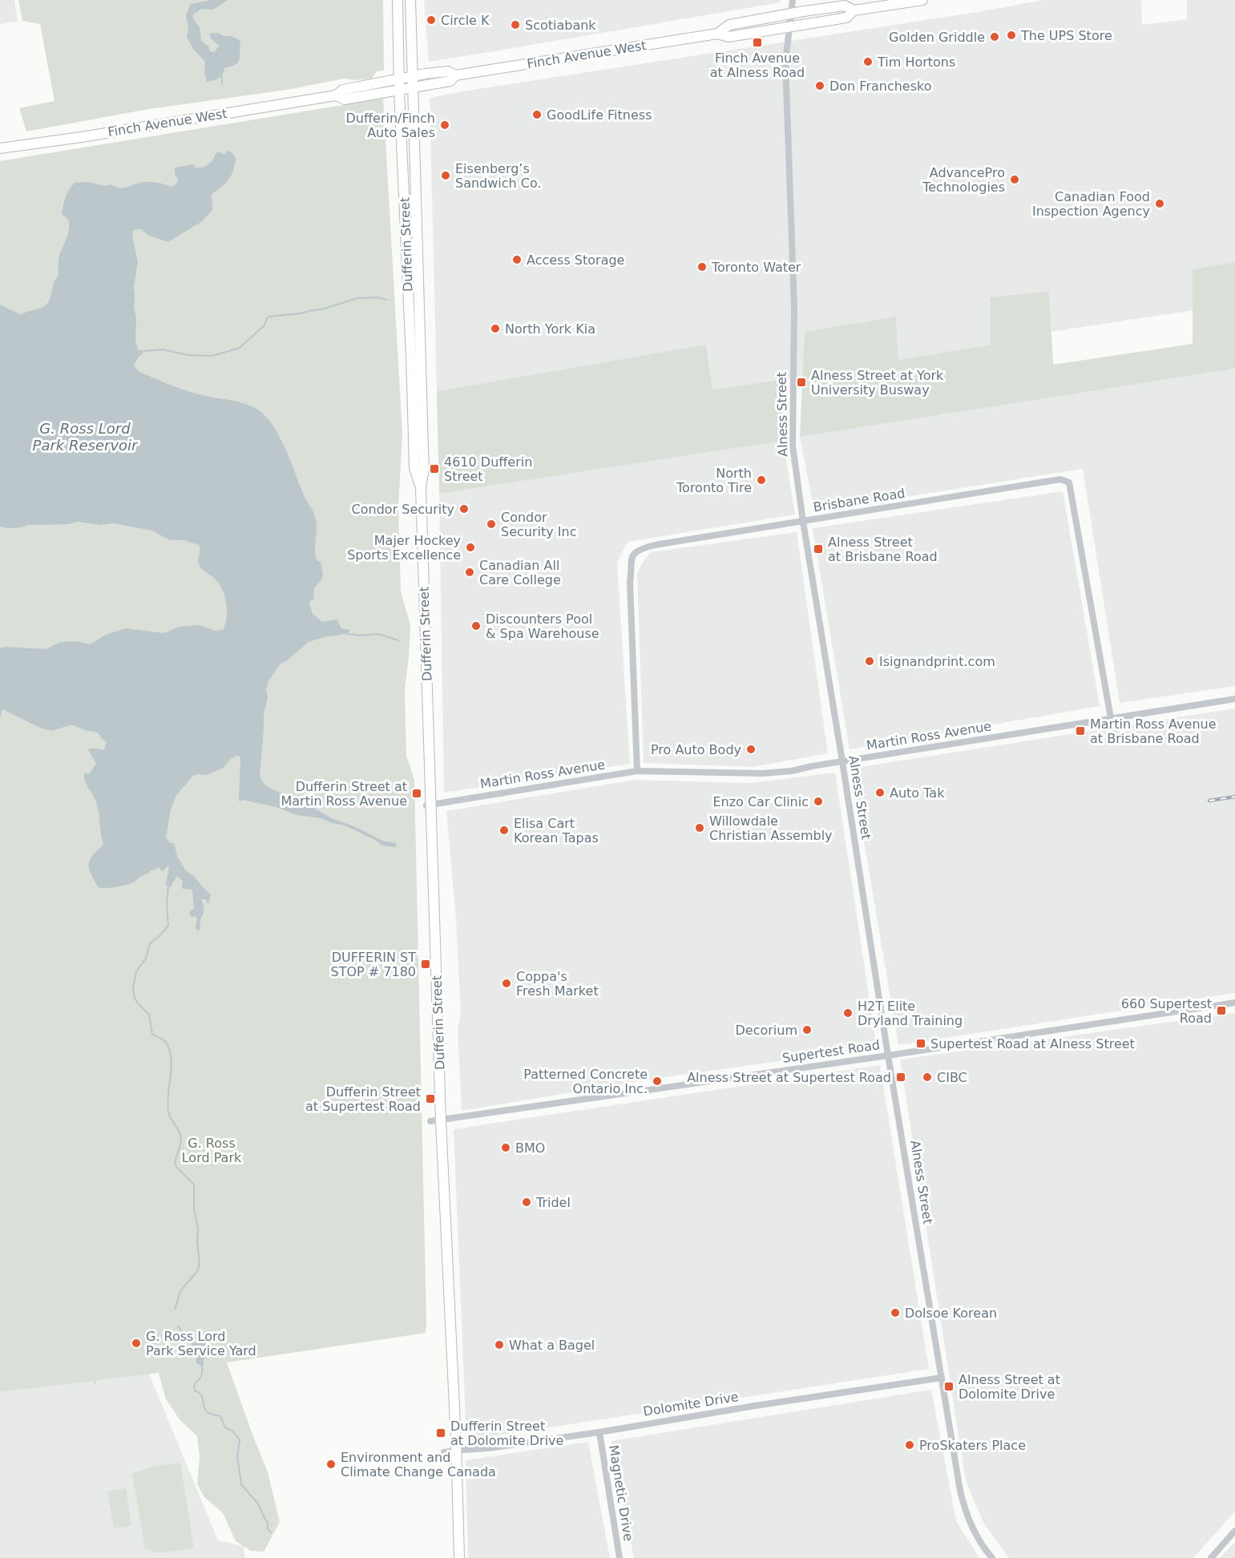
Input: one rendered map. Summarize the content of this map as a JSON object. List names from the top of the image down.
{
  "streets": {
    "main road": ["Finch Avenue West", "Dufferin Street"],
    "street": [
      "Alness Street",
      "Brisbane Road",
      "Martin Ross Avenue",
      "Supertest Road",
      "Dolomite Drive",
      "Magnetic Drive"
    ]
  },
  "crossings": [
    ["Finch Avenue West", "Dufferin Street"],
    ["Finch Avenue West", "Alness Street"],
    ["Dufferin Street", "Martin Ross Avenue"],
    ["Dufferin Street", "Supertest Road"],
    ["Dufferin Street", "Dolomite Drive"],
    ["Alness Street", "Brisbane Road"],
    ["Alness Street", "Martin Ross Avenue"],
    ["Alness Street", "Supertest Road"],
    ["Alness Street", "Dolomite Drive"],
    ["Brisbane Road", "Martin Ross Avenue"],
    ["Dolomite Drive", "Magnetic Drive"]
  ],
  "water": ["G. Ross Lord Park Reservoir"],
  "parks": ["G. Ross Lord Park"],
  "places": {
    "other": [
      "Circle K",
      "Scotiabank",
      "The UPS Store",
      "Golden Griddle",
      "Tim Hortons",
      "Don Franchesko",
      "GoodLife Fitness",
      "Dufferin/Finch Auto Sales",
      "Eisenberg’s Sandwich Co.",
      "AdvancePro Technologies",
      "Canadian Food Inspection Agency",
      "Access Storage",
      "Toronto Water",
      "North York Kia",
      "North Toronto Tire",
      "Condor Security",
      "Condor Security Inc",
      "Majer Hockey Sports Excellence",
      "Canadian All Care College",
      "Discounters Pool & Spa Warehouse",
      "Isignandprint.com",
      "Pro Auto Body",
      "Auto Tak",
      "Enzo Car Clinic",
      "Willowdale Christian Assembly",
      "Elisa Cart Korean Tapas",
      "Coppa's Fresh Market",
      "H2T Elite Dryland Training",
      "Decorium",
      "CIBC",
      "Patterned Concrete Ontario Inc.",
      "BMO",
      "Tridel",
      "Dolsoe Korean",
      "G. Ross Lord Park Service Yard",
      "What a Bagel",
      "ProSkaters Place",
      "Environment and Climate Change Canada"
    ],
    "transit": [
      "Finch Avenue at Alness Road",
      "Alness Street at York University Busway",
      "4610 Dufferin Street",
      "Alness Street at Brisbane Road",
      "Martin Ross Avenue at Brisbane Road",
      "Dufferin Street at Martin Ross Avenue",
      "DUFFERIN ST STOP # 7180",
      "660 Supertest Road",
      "Supertest Road at Alness Street",
      "Alness Street at Supertest Road",
      "Dufferin Street at Supertest Road",
      "Alness Street at Dolomite Drive",
      "Dufferin Street at Dolomite Drive"
    ]
  }
}
